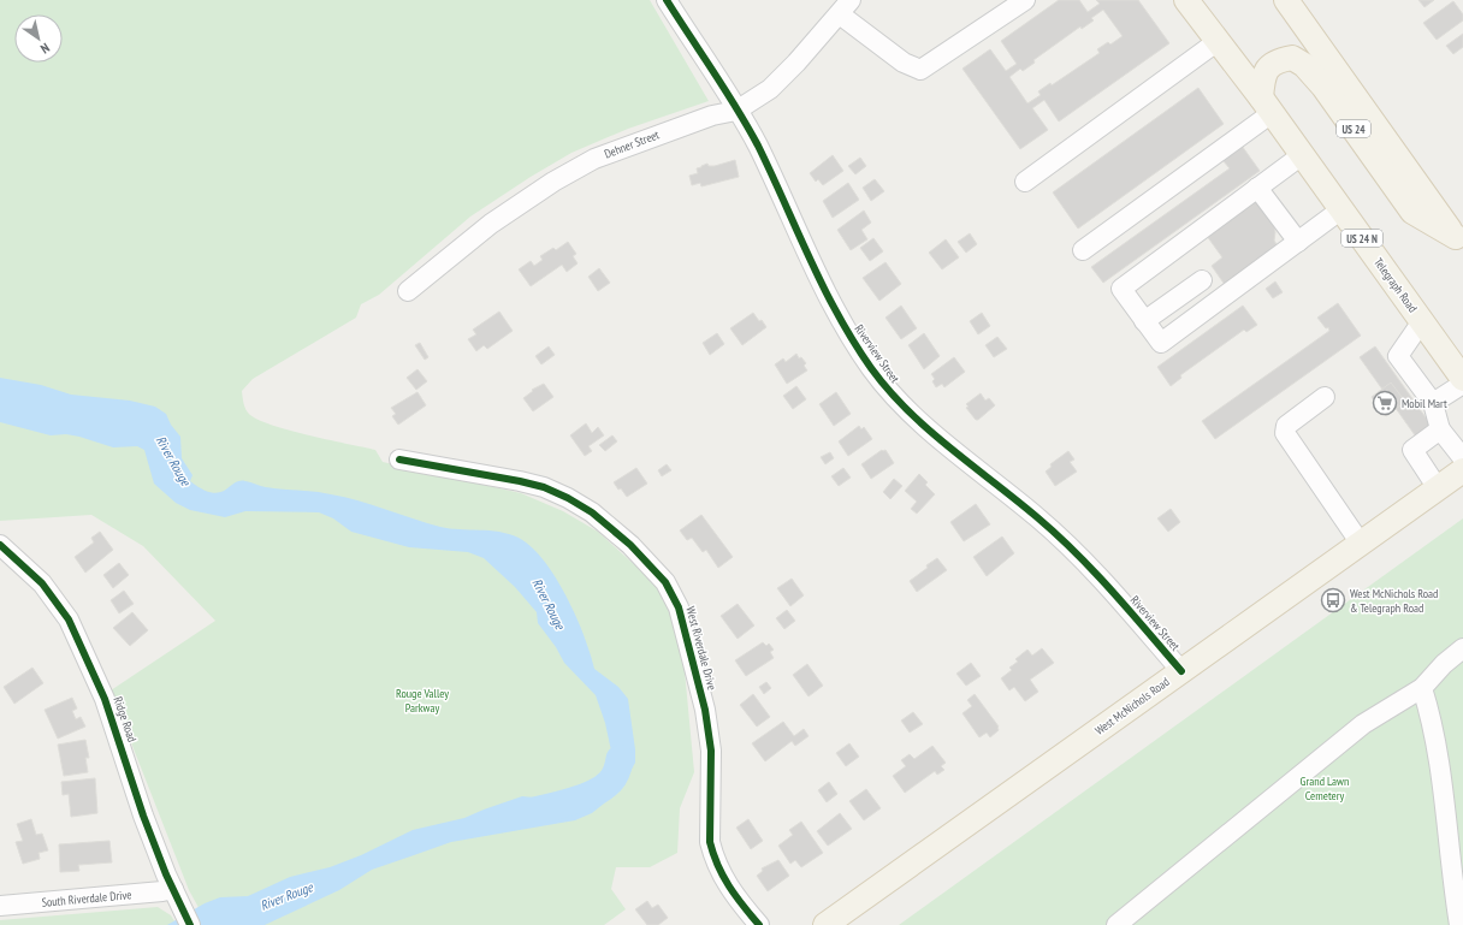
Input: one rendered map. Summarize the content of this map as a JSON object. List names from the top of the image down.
{
  "streets": {
    "main road": [
      "US 24",
      "US 24 N",
      "Telegraph Road",
      "West McNichols Road"
    ],
    "street": [
      "Dehner Street",
      "Riverview Street",
      "West Riverdale Drive",
      "Ridge Road",
      "South Riverdale Drive"
    ]
  },
  "crossings": [
    ["US 24", "Telegraph Road"],
    ["Dehner Street", "Riverview Street"],
    ["Riverview Street", "West McNichols Road"],
    ["Ridge Road", "South Riverdale Drive"]
  ],
  "water": ["River Rouge"],
  "parks": ["Rouge Valley Parkway", "Grand Lawn Cemetery"],
  "places": {
    "supermarket": ["Mobil Mart"],
    "bus stop": ["West McNichols Road & Telegraph Road"]
  },
  "north": "bottom right"
}
